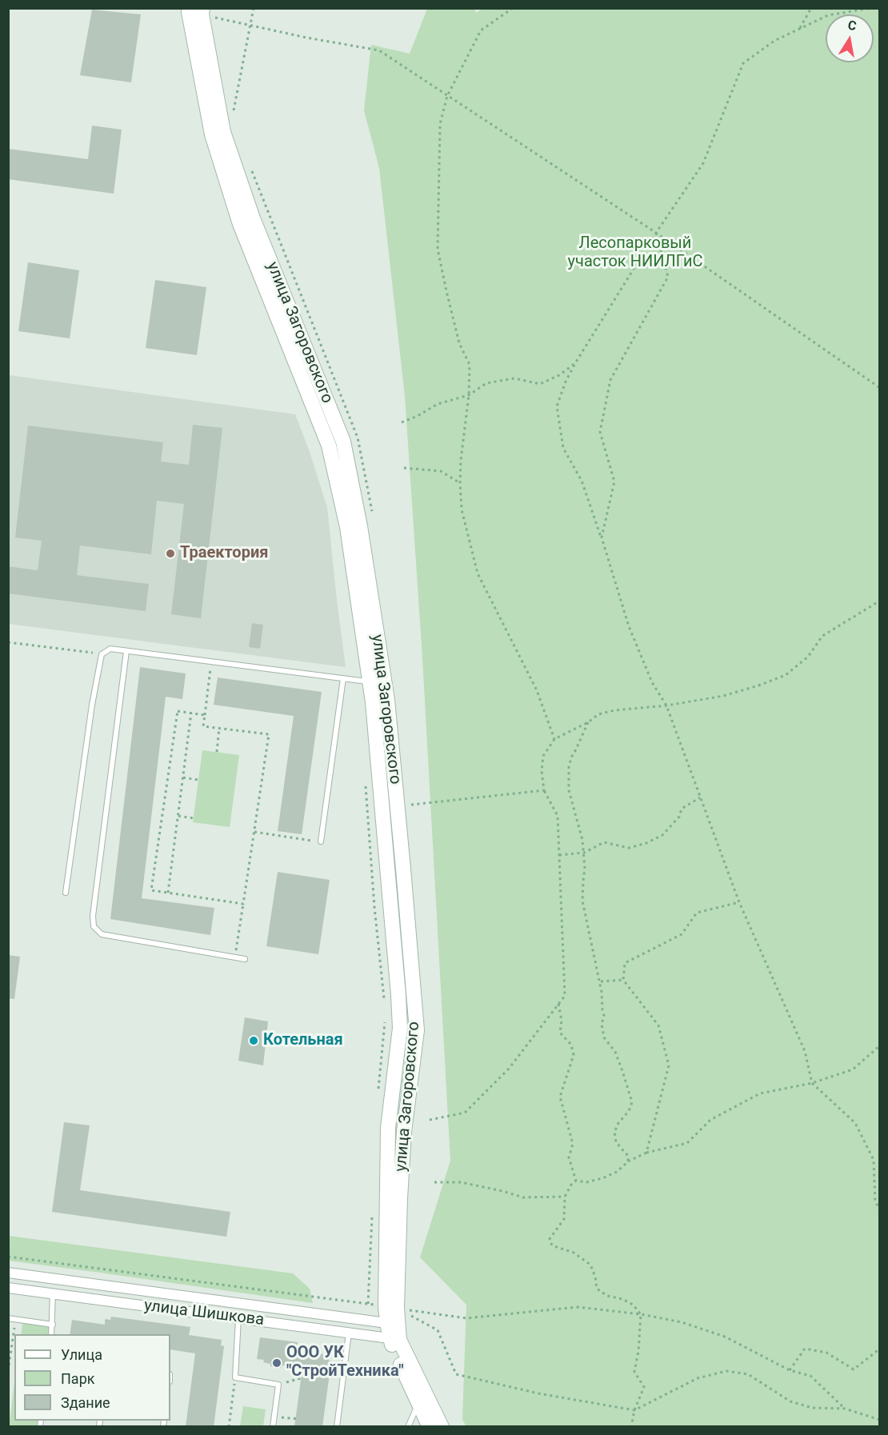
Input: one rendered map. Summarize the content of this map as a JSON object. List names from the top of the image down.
{
  "streets": {
    "street": ["улица Загоровского", "улица Шишкова"]
  },
  "crossings": [
    ["улица Загоровского", "улица Шишкова"]
  ],
  "parks": ["Лесопарковый участок НИИЛГиС"],
  "places": ["Траектория", "Котельная", "ООО УК \"СтройТехника\""],
  "legend": ["Улица", "Парк", "Здание"],
  "north": "top"
}
